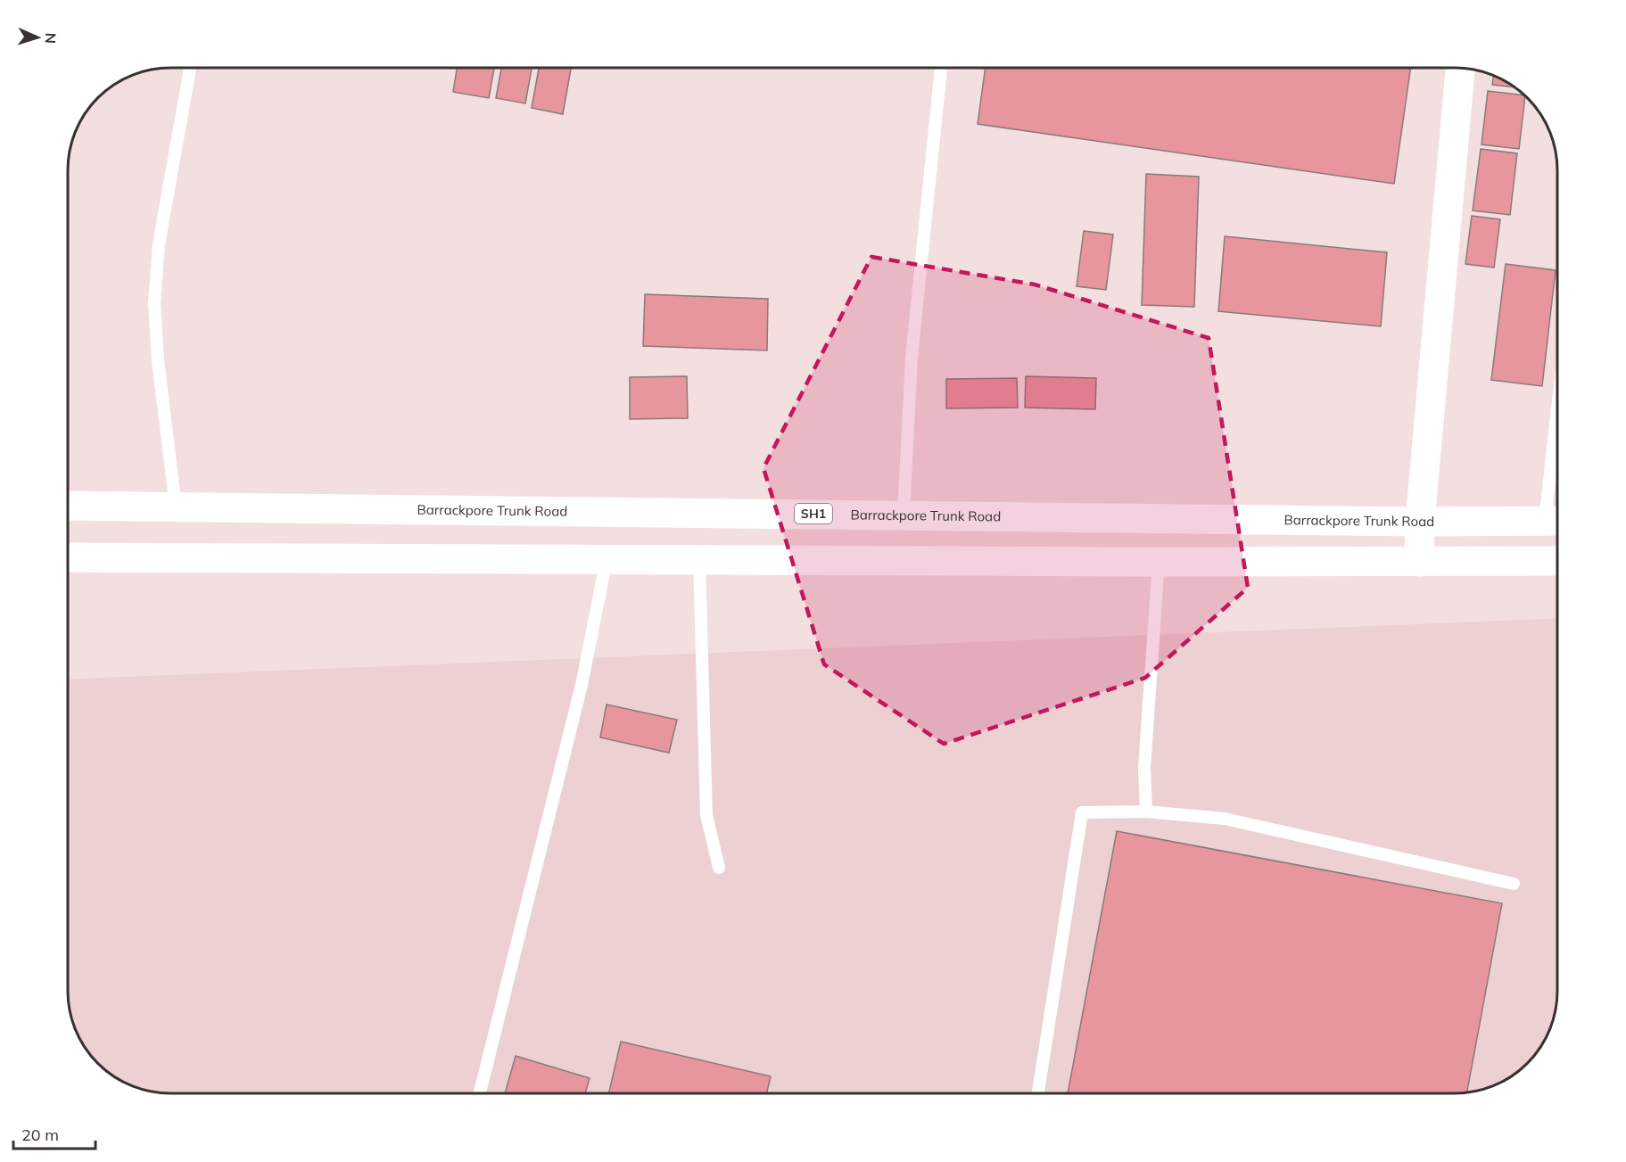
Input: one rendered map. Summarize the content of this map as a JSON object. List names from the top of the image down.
{
  "streets": {
    "main road": ["Barrackpore Trunk Road", "SH1"]
  },
  "scale_bar": "20 m",
  "north": "right"
}
